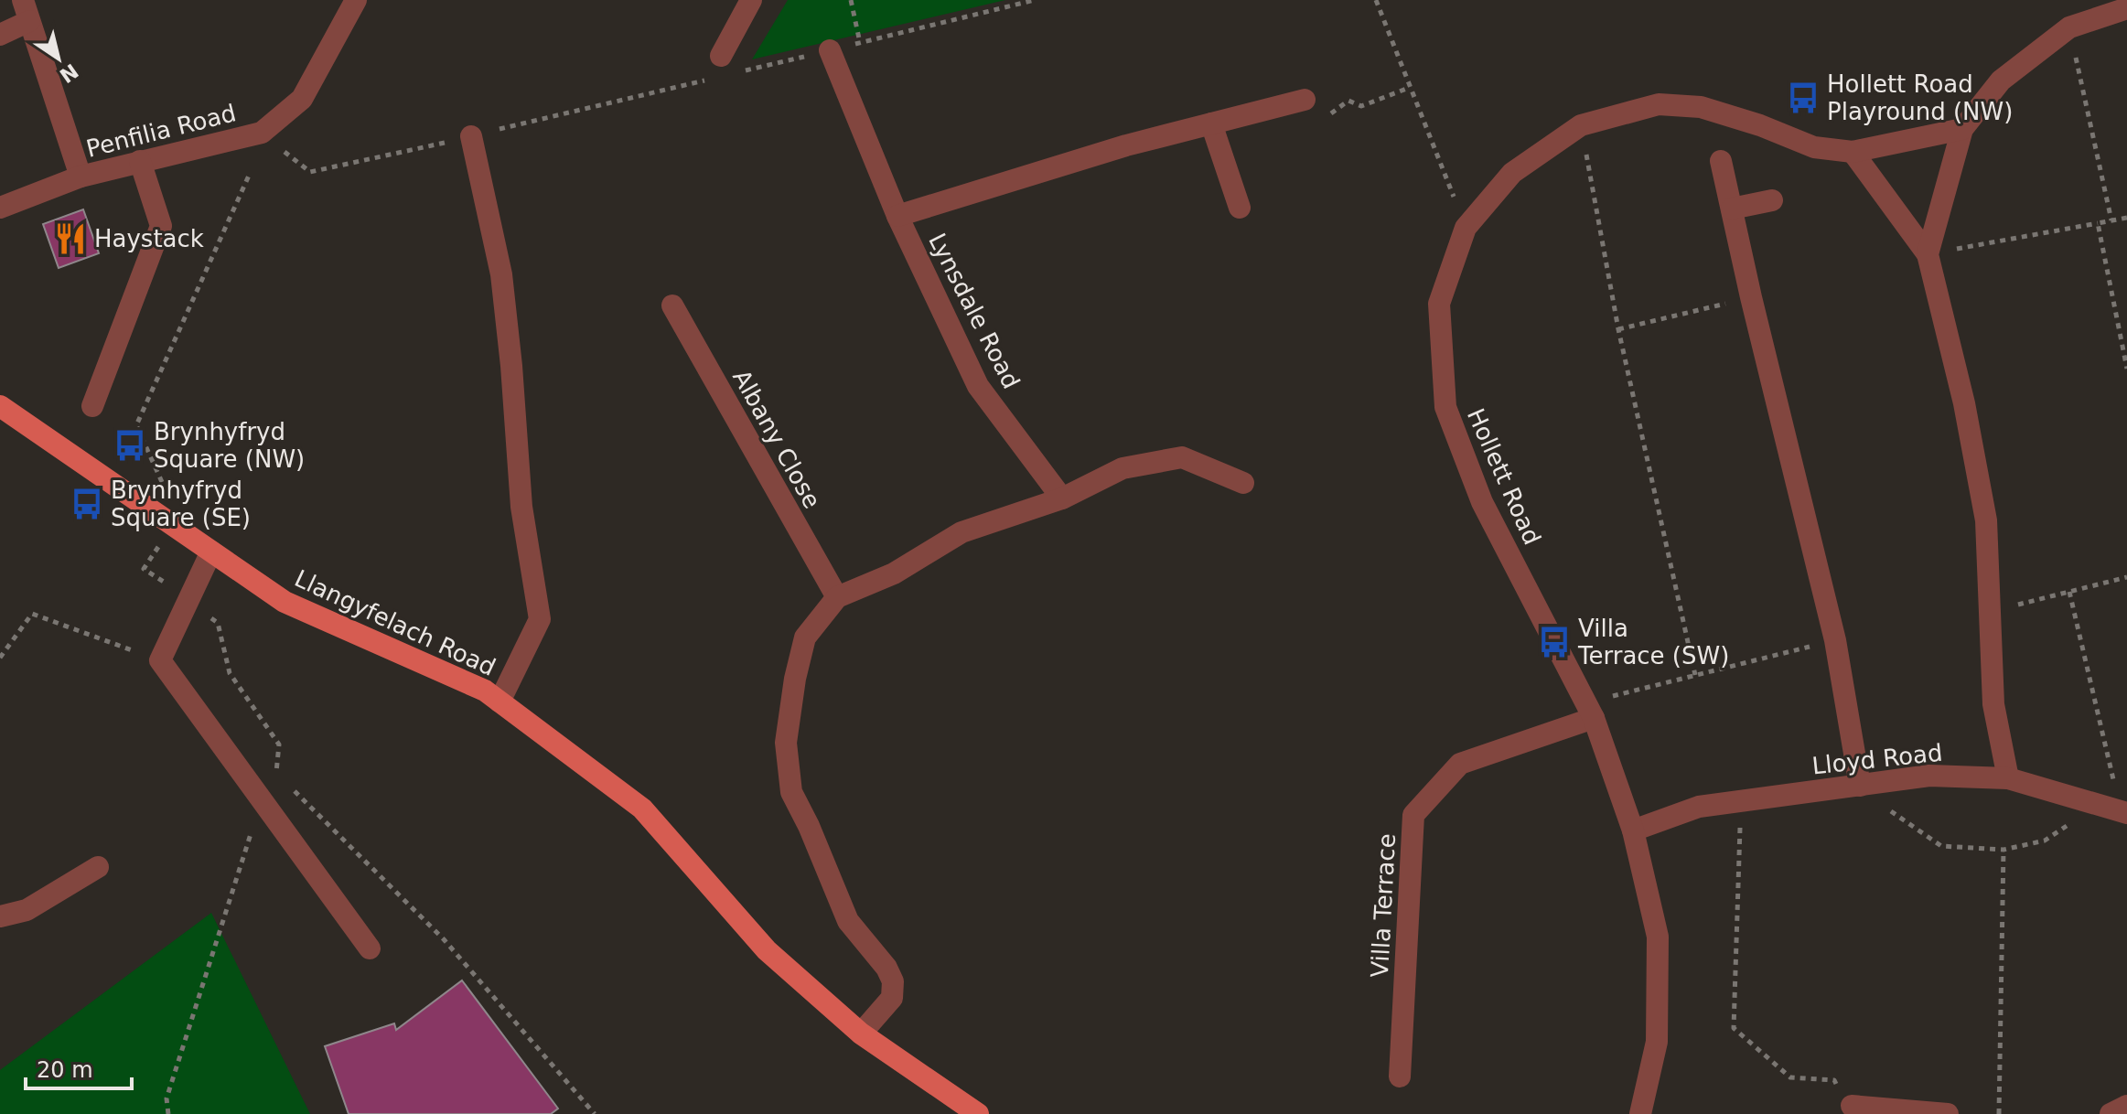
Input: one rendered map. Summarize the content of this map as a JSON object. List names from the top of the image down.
{
  "streets": {
    "main road": ["Llangyfelach Road"],
    "street": [
      "Penfilia Road",
      "Lynsdale Road",
      "Albany Close",
      "Hollett Road",
      "Lloyd Road",
      "Villa Terrace"
    ]
  },
  "crossings": [
    ["Hollett Road", "Lloyd Road"],
    ["Hollett Road", "Villa Terrace"]
  ],
  "places": {
    "bus stop": [
      "Hollett Road Playround (NW)",
      "Brynhyfryd Square (NW)",
      "Brynhyfryd Square (SE)",
      "Villa Terrace (SW)"
    ],
    "restaurant": ["Haystack"]
  },
  "scale_bar": "20 m",
  "north": "bottom right"
}
